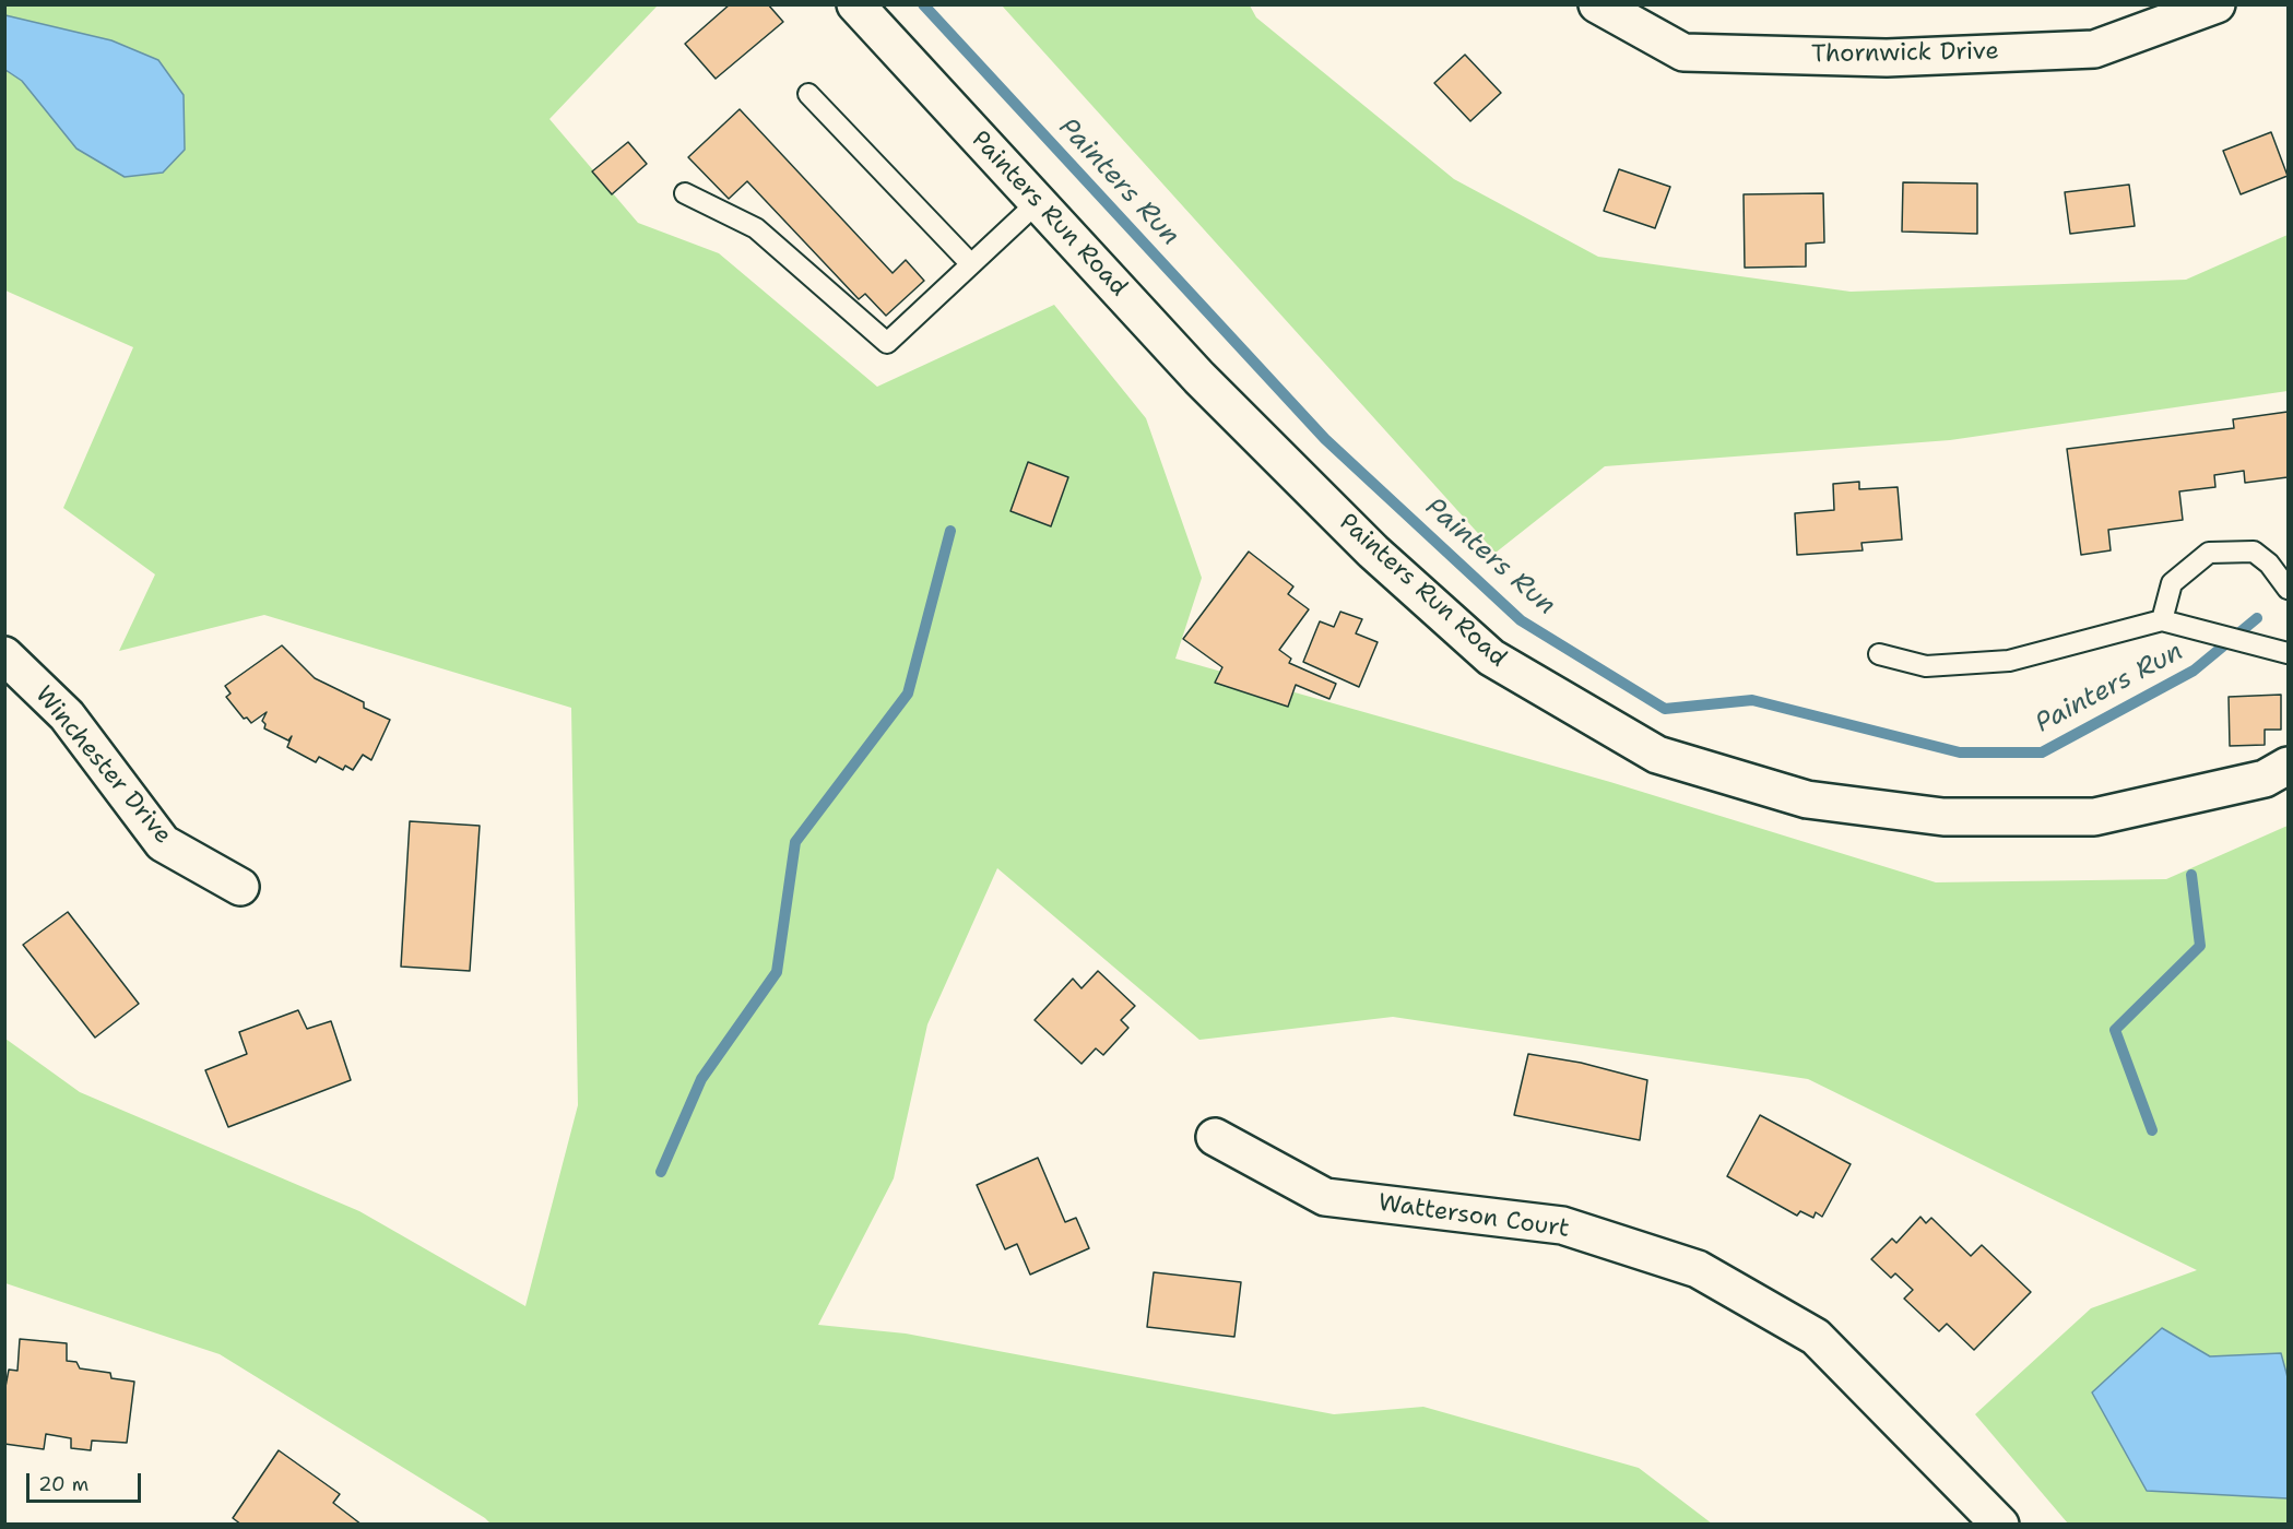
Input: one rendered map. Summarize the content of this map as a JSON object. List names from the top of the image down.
{
  "streets": {
    "street": [
      "Thornwick Drive",
      "Painters Run Road",
      "Winchester Drive",
      "Watterson Court"
    ]
  },
  "water": ["Painters Run"],
  "scale_bar": "20 m"
}
